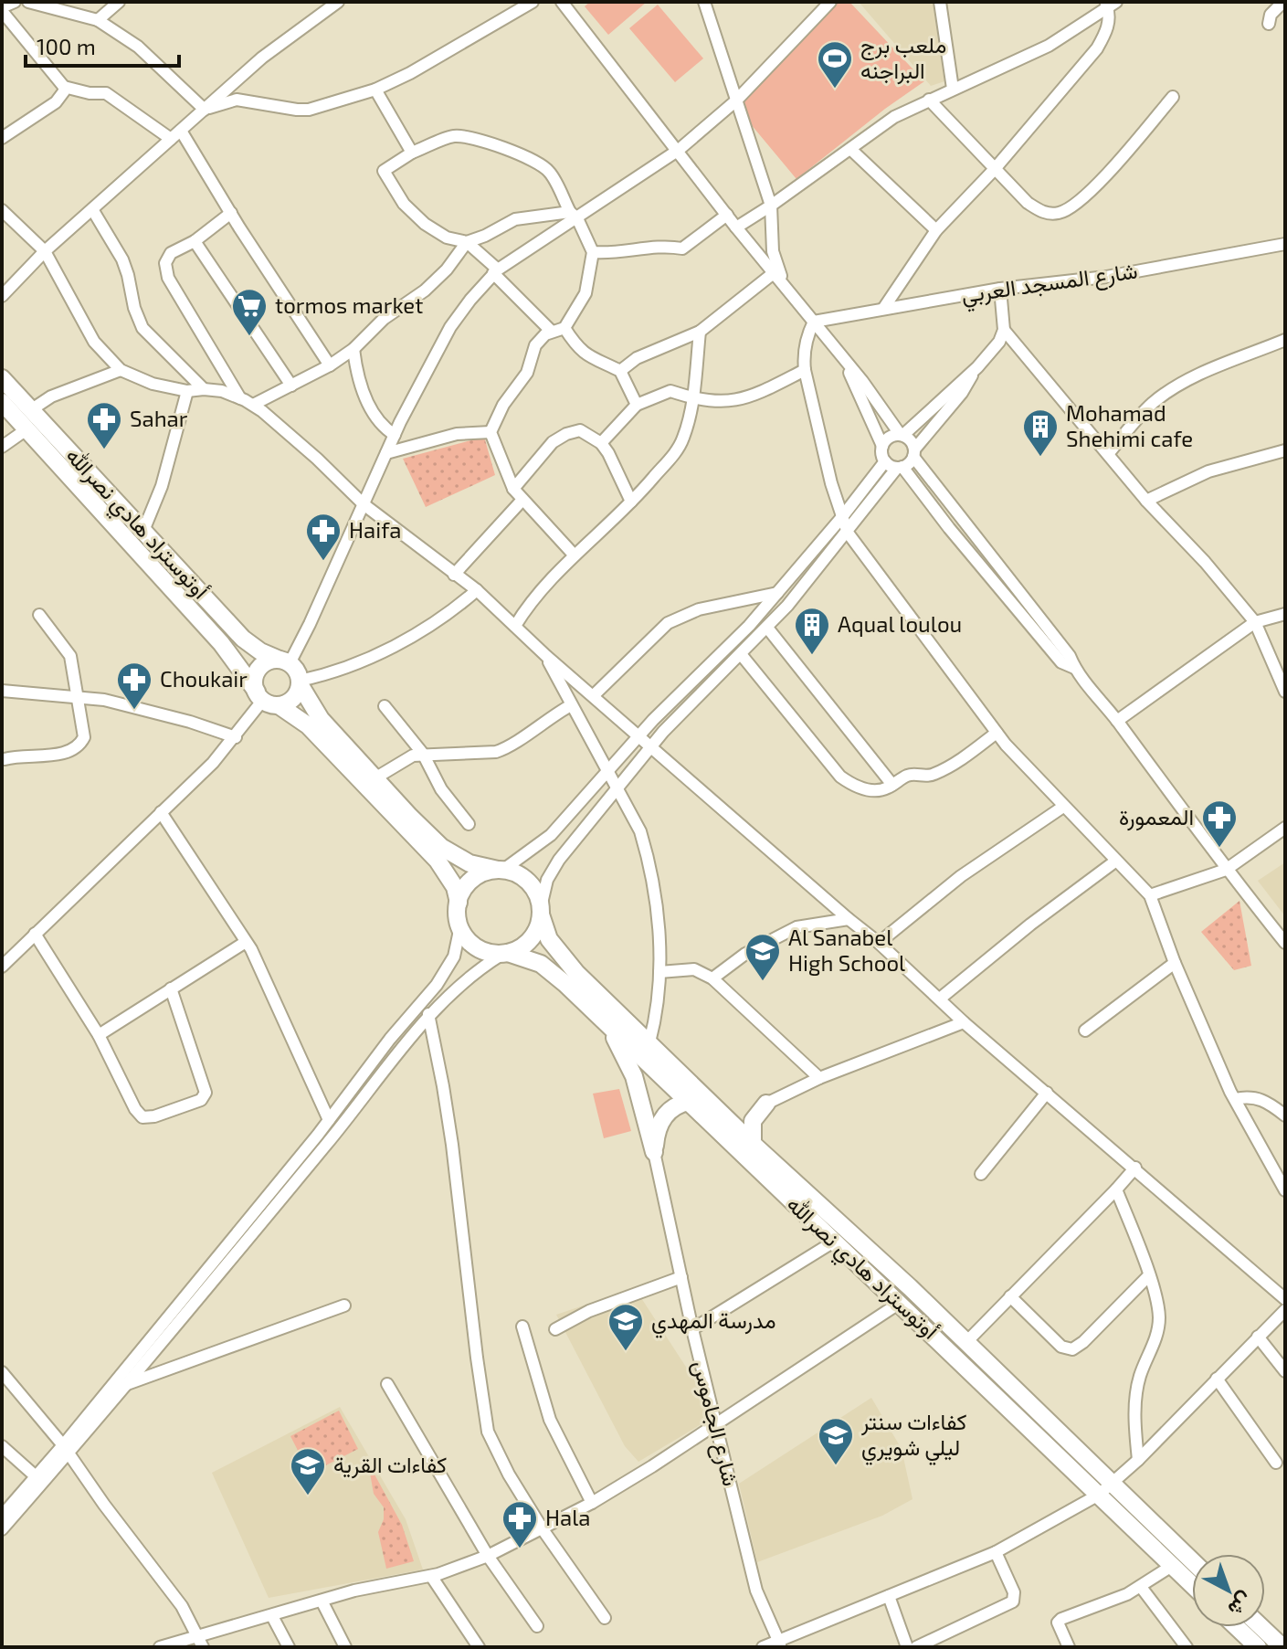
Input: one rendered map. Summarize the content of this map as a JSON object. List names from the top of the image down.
{
  "streets": {
    "highway": ["أوتوستراد هادي نصرالله"],
    "street": ["شارع المسجد العربي", "شارع الجاموس"]
  },
  "places": {
    "sports": ["ملعب برج البراجنه"],
    "supermarket": ["tormos market"],
    "pharmacy": [
      "Sahar",
      "Haifa",
      "Choukair",
      "المعمورة",
      "Hala"
    ],
    "building": ["Mohamad Shehimi cafe", "Aqual loulou"],
    "school or university": [
      "Al Sanabel High School",
      "مدرسة المهدي",
      "كفاءات سنتر ليلي شويري",
      "كفاءات القرية"
    ]
  },
  "scale_bar": "100 m",
  "north": "bottom right"
}
